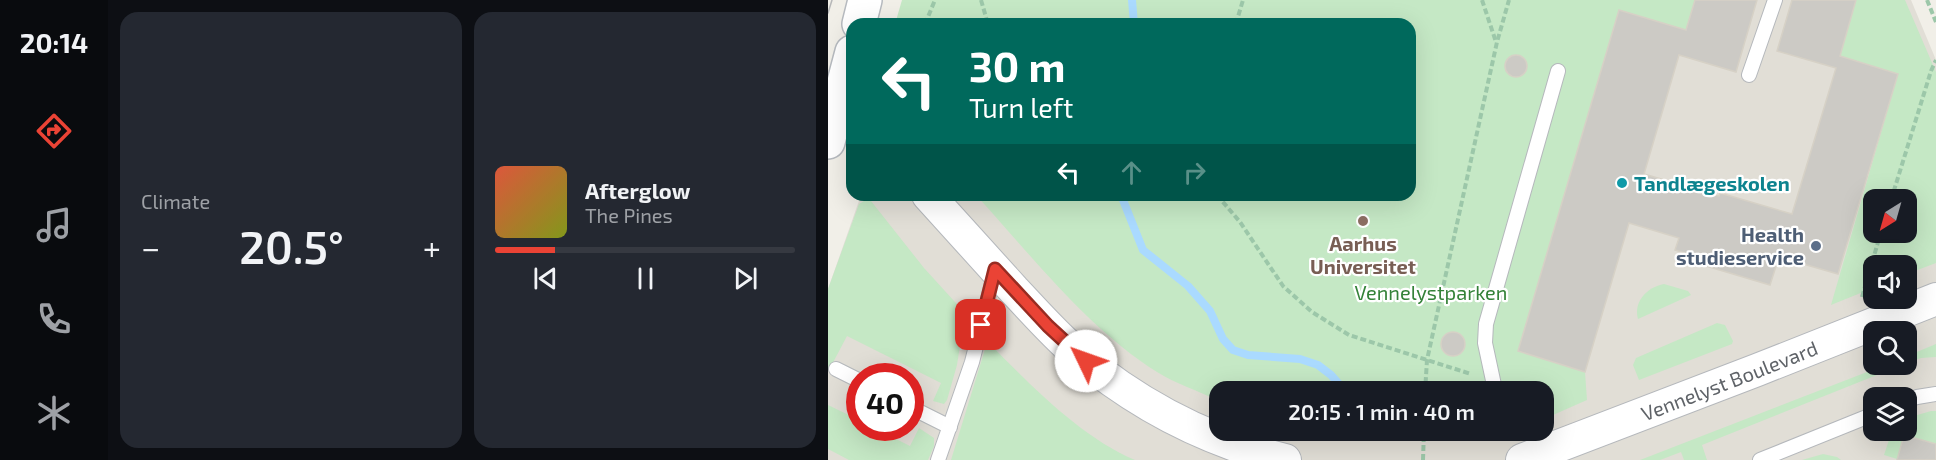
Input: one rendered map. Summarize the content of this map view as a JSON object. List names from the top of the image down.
{
  "streets": {
    "street": ["Vennelyst Boulevard"]
  },
  "parks": ["Vennelystparken"],
  "places": ["Tandlægeskolen", "Aarhus Universitet", "Health studieservice"],
  "north": "bottom left",
  "page": {
    "tabs": "20:14",
    "tile": "Climate",
    "turn": ["30 m", "Turn left"],
    "song": ["Afterglow", "The Pines"],
    "heat": ["−", "20.5°", "+"],
    "limit": "40",
    "trip": "20:15 · 1 min · 40 m"
  }
}
